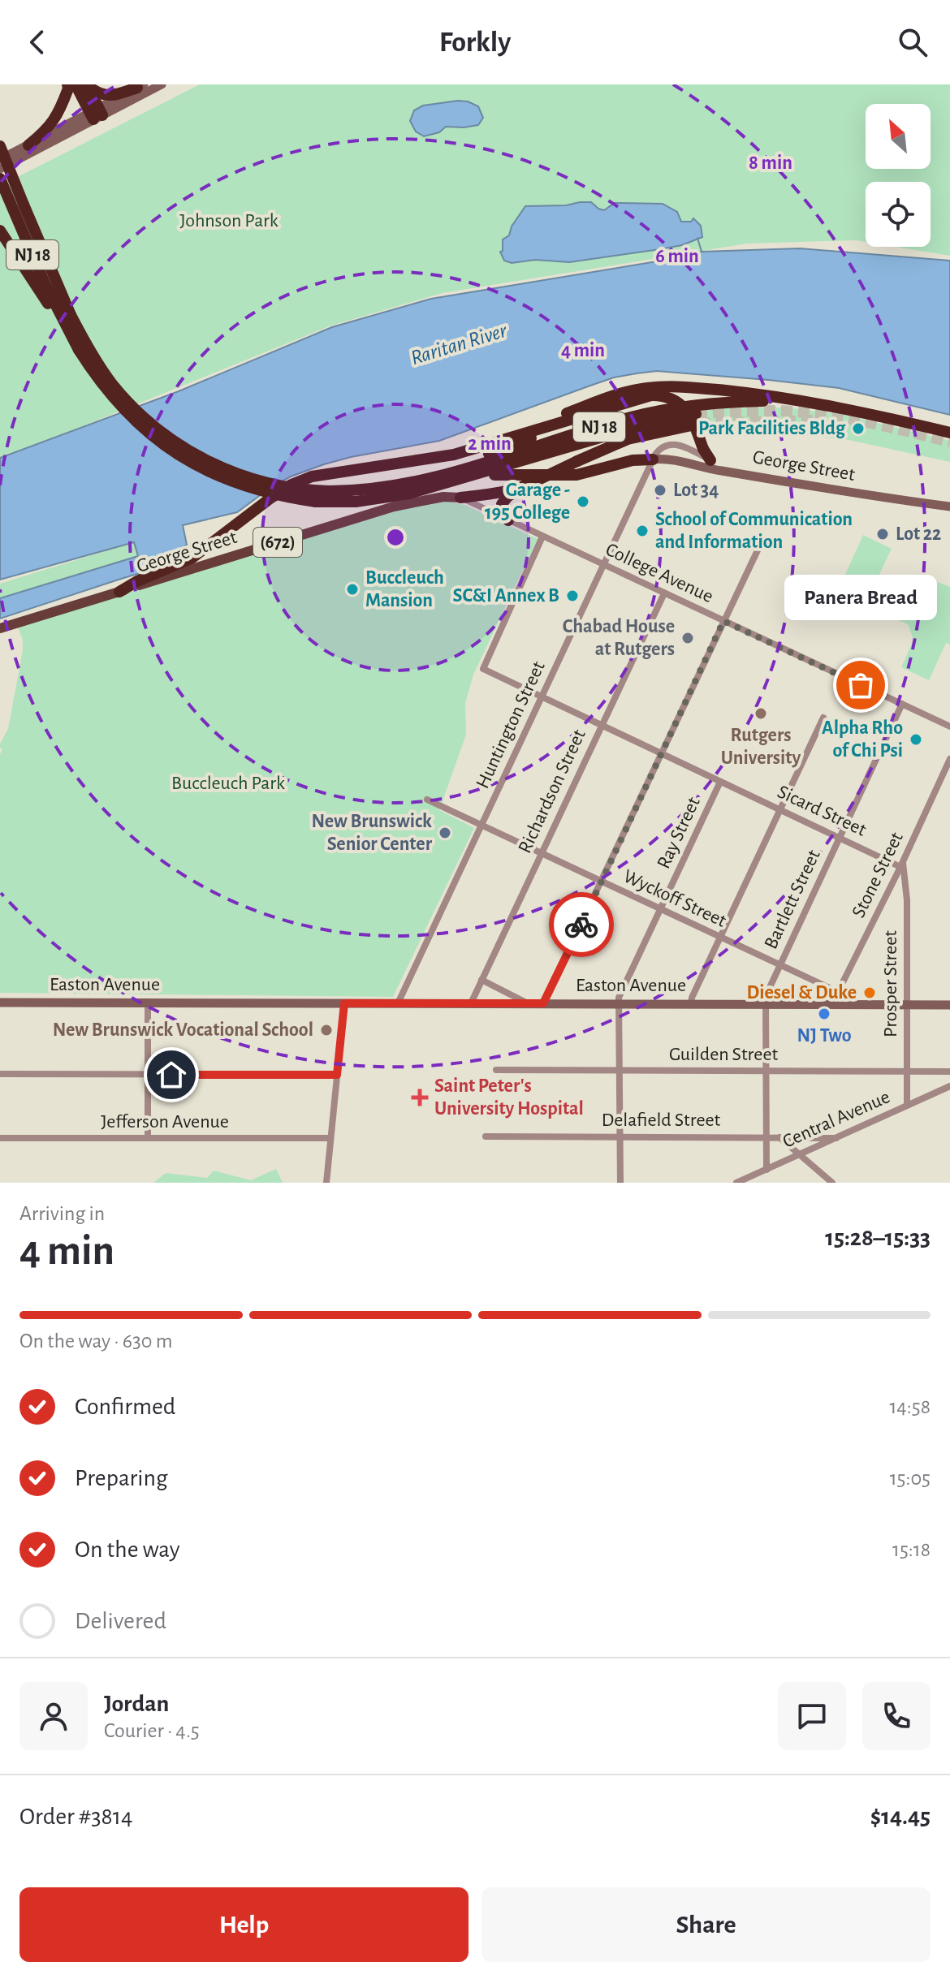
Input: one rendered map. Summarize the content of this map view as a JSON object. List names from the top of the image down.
{
  "streets": {
    "highway": ["NJ 18"],
    "main road": ["George Street", "(672)"],
    "street": [
      "College Avenue",
      "Huntington Street",
      "Richardson Street",
      "Sicard Street",
      "Ray Street",
      "Stone Street",
      "Wyckoff Street",
      "Bartlett Street",
      "Prosper Street",
      "Easton Avenue",
      "Guilden Street",
      "Central Avenue",
      "Delafield Street",
      "Jefferson Avenue"
    ]
  },
  "crossings": [
    ["George Street", "College Avenue"],
    ["George Street", "Huntington Street"],
    ["College Avenue", "Huntington Street"],
    ["College Avenue", "Richardson Street"],
    ["College Avenue", "Sicard Street"],
    ["College Avenue", "Bartlett Street"],
    ["Huntington Street", "Sicard Street"],
    ["Huntington Street", "Wyckoff Street"],
    ["Huntington Street", "Easton Avenue"],
    ["Richardson Street", "Sicard Street"],
    ["Richardson Street", "Wyckoff Street"],
    ["Richardson Street", "Easton Avenue"],
    ["Sicard Street", "Ray Street"],
    ["Sicard Street", "Stone Street"],
    ["Sicard Street", "Bartlett Street"],
    ["Sicard Street", "Prosper Street"],
    ["Ray Street", "Wyckoff Street"],
    ["Ray Street", "Easton Avenue"],
    ["Stone Street", "Wyckoff Street"],
    ["Stone Street", "Prosper Street"],
    ["Wyckoff Street", "Bartlett Street"],
    ["Bartlett Street", "Easton Avenue"],
    ["Bartlett Street", "Guilden Street"],
    ["Bartlett Street", "Central Avenue"],
    ["Bartlett Street", "Delafield Street"],
    ["Prosper Street", "Easton Avenue"],
    ["Prosper Street", "Guilden Street"],
    ["Prosper Street", "Central Avenue"],
    ["Central Avenue", "Delafield Street"]
  ],
  "water": ["Raritan River"],
  "parks": ["Johnson Park", "Buccleuch Park"],
  "places": {
    "other": [
      "Park Facilities Bldg",
      "Lot 34",
      "Garage - 195 College",
      "School of Communication and Information",
      "Lot 22",
      "Buccleuch Mansion",
      "SC&I Annex B",
      "Chabad House at Rutgers",
      "Panera Bread",
      "Rutgers University",
      "Alpha Rho of Chi Psi",
      "New Brunswick Senior Center",
      "Diesel & Duke",
      "NJ Two",
      "New Brunswick Vocational School"
    ],
    "health": ["Saint Peter's University Hospital"]
  },
  "north": "top left",
  "page": {
    "header": "Forkly",
    "bubble": "Panera Bread",
    "heading": ["4 min", "Arriving in", "15:28–15:33"],
    "panel": [
      "Jordan",
      "Courier · 4.5",
      "Order #3814",
      "$14.45"
    ],
    "bar": "On the way · 630 m",
    "list": [
      ["Confirmed", "14:58"],
      ["Preparing", "15:05"],
      ["On the way", "15:18"],
      "Delivered"
    ],
    "buttons": ["Help", "Share"]
  },
  "rings": [
    "8 min",
    "6 min",
    "4 min",
    "2 min"
  ]
}
